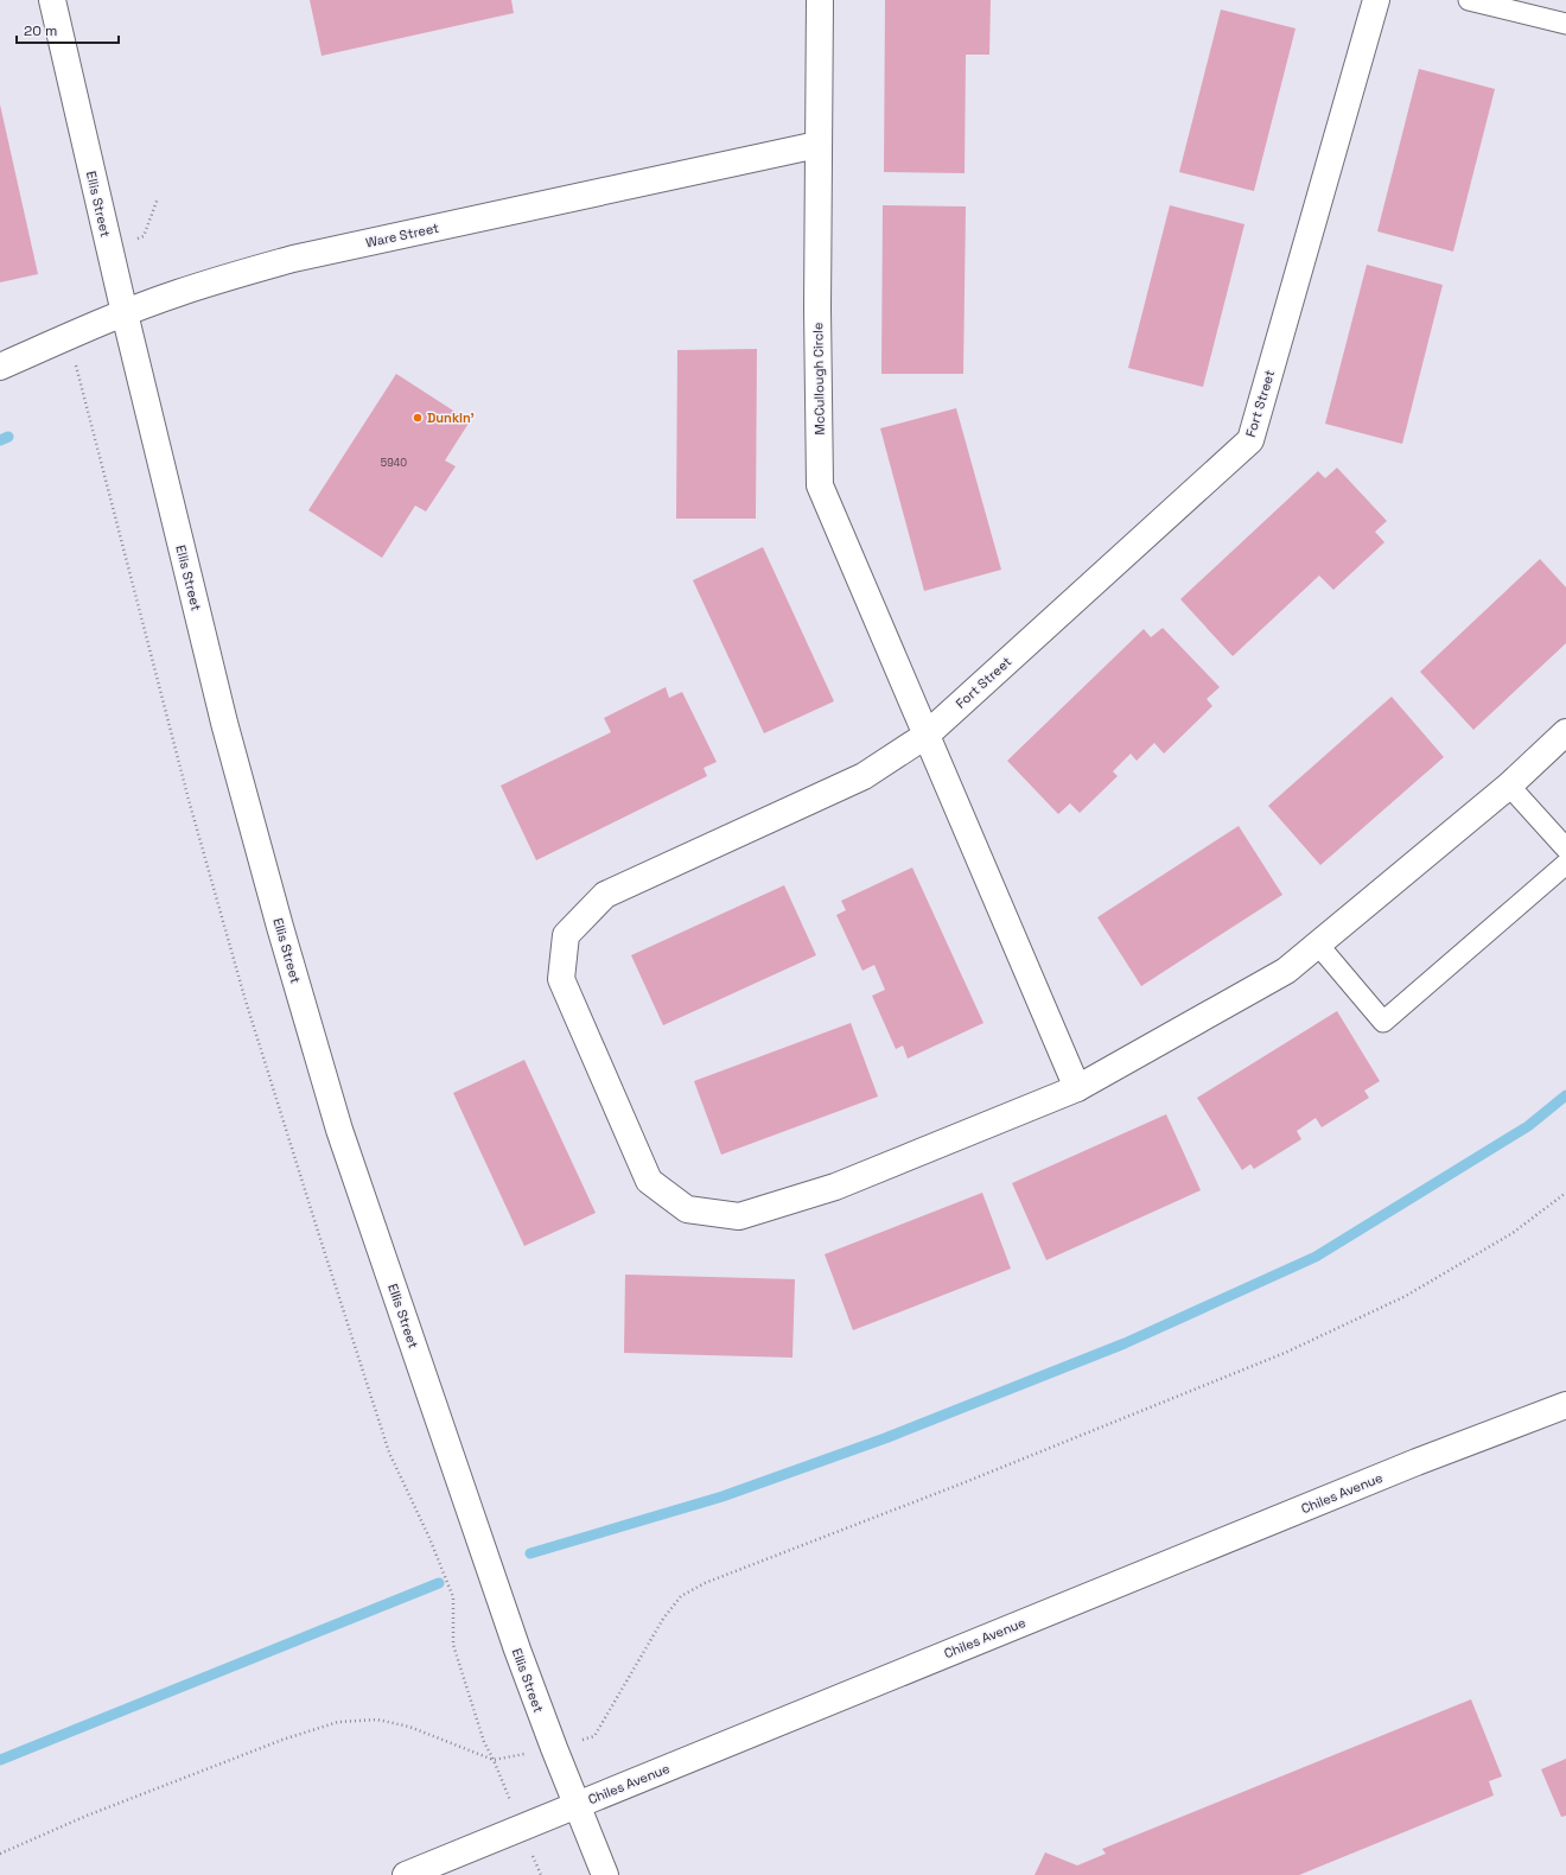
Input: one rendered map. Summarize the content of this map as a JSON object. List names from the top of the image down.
{
  "streets": {
    "street": [
      "Ellis Street",
      "Ware Street",
      "McCullough Circle",
      "Fort Street",
      "Chiles Avenue"
    ]
  },
  "crossings": [
    ["Ellis Street", "Ware Street"],
    ["Ellis Street", "Chiles Avenue"],
    ["Ware Street", "McCullough Circle"],
    ["McCullough Circle", "Fort Street"]
  ],
  "places": ["Dunkin'"],
  "house_numbers": ["5940"],
  "scale_bar": "20 m"
}
